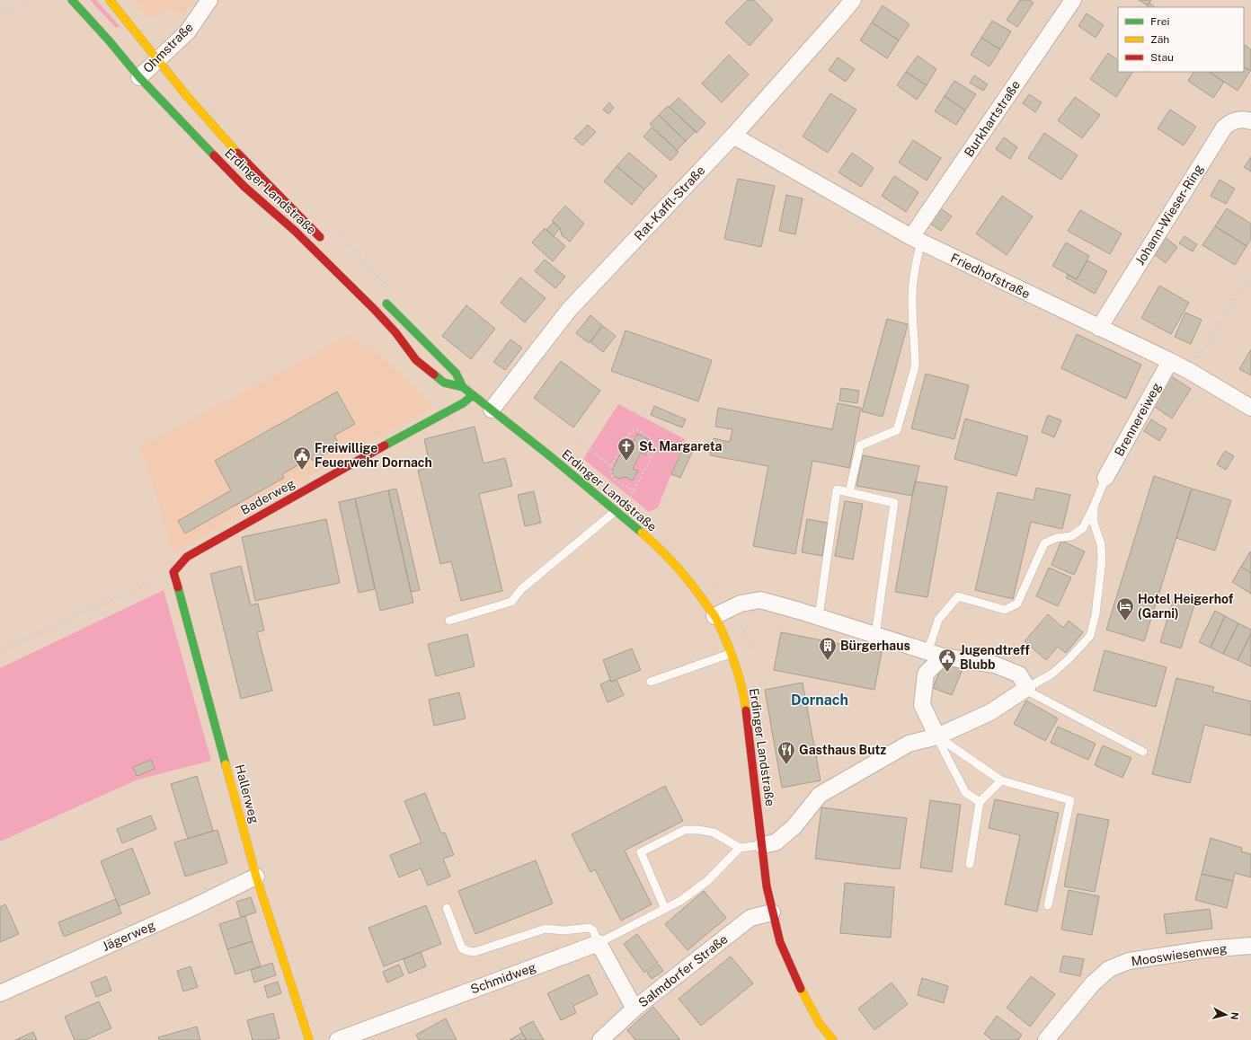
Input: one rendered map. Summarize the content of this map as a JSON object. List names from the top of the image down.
{
  "streets": {
    "street": [
      "Ohmstraße",
      "Burkhartstraße",
      "Erdinger Landstraße",
      "Rat-Kaffl-Straße",
      "Johann-Wieser-Ring",
      "Friedhofstraße",
      "Brennereiweg",
      "Baderweg",
      "Hallerweg",
      "Jägerweg",
      "Mooswiesenweg",
      "Salmdorfer Straße",
      "Schmidweg"
    ]
  },
  "crossings": [
    ["Ohmstraße", "Erdinger Landstraße"],
    ["Burkhartstraße", "Friedhofstraße"],
    ["Erdinger Landstraße", "Rat-Kaffl-Straße"],
    ["Erdinger Landstraße", "Baderweg"],
    ["Erdinger Landstraße", "Salmdorfer Straße"],
    ["Rat-Kaffl-Straße", "Friedhofstraße"],
    ["Johann-Wieser-Ring", "Friedhofstraße"],
    ["Friedhofstraße", "Brennereiweg"],
    ["Baderweg", "Hallerweg"],
    ["Hallerweg", "Jägerweg"]
  ],
  "districts": ["Dornach"],
  "places": {
    "church": ["St. Margareta"],
    "public building": ["Freiwillige Feuerwehr Dornach", "Jugendtreff Blubb"],
    "hotel": ["Hotel Heigerhof (Garni)"],
    "building": ["Bürgerhaus"],
    "restaurant": ["Gasthaus Butz"]
  },
  "legend": ["Frei", "Zäh", "Stau"],
  "north": "right"
}
